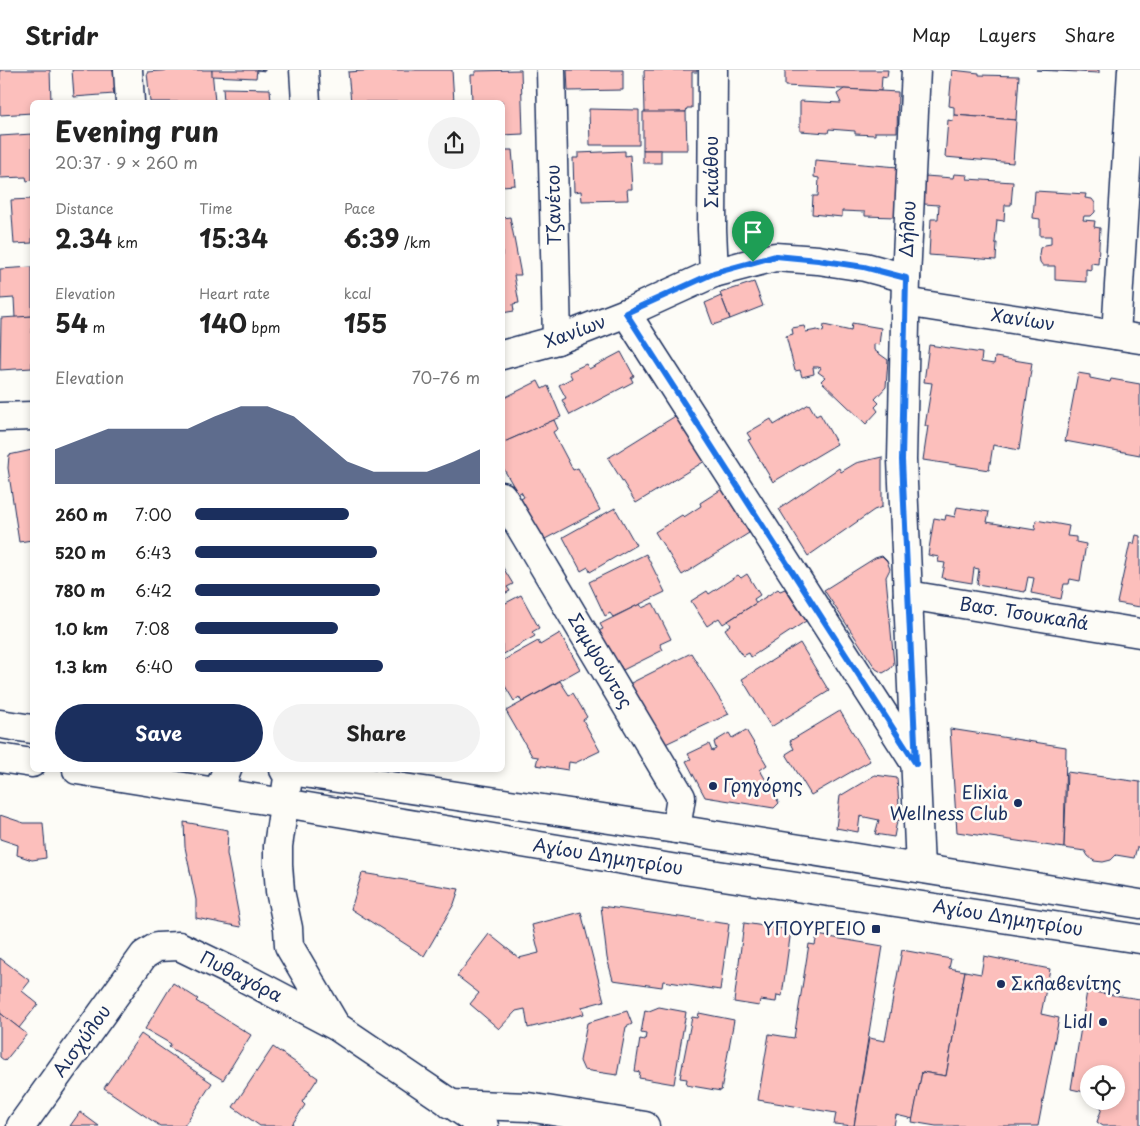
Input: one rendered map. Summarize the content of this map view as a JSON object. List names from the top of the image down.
{
  "streets": {
    "street": [
      "Σκιάθου",
      "Τζανέτου",
      "Δήλου",
      "Χανίων",
      "Βασ. Τσουκαλά",
      "Σαμψούντος",
      "Αγίου Δημητρίου",
      "Πυθαγόρα",
      "Αισχύλου"
    ]
  },
  "crossings": [
    ["Σκιάθου", "Χανίων"],
    ["Τζανέτου", "Χανίων"],
    ["Δήλου", "Χανίων"],
    ["Δήλου", "Βασ. Τσουκαλά"],
    ["Δήλου", "Αγίου Δημητρίου"],
    ["Σαμψούντος", "Αγίου Δημητρίου"],
    ["Αγίου Δημητρίου", "Πυθαγόρα"],
    ["Πυθαγόρα", "Αισχύλου"]
  ],
  "places": {
    "other": [
      "Γρηγόρης",
      "Elixia Wellness Club",
      "Σκλαβενίτης",
      "Lidl"
    ],
    "transit": ["ΥΠΟΥΡΓΕΙΟ"]
  },
  "page": {
    "header": "Stridr",
    "nav": ["Map", "Layers", "Share"],
    "heading": ["Evening run", "20:37 · 9 × 260 m"],
    "stats": [
      ["Distance", "2.34 km"],
      ["Time", "15:34"],
      ["Pace", "6:39 /km"],
      ["Elevation", "54 m"],
      ["Heart rate", "140 bpm"],
      ["kcal", "155"]
    ],
    "chart": ["Elevation", "70–76 m"],
    "list": [
      {
        "name": "260 m",
        "note": "7:00"
      },
      {
        "name": "520 m",
        "note": "6:43"
      },
      {
        "name": "780 m",
        "note": "6:42"
      },
      {
        "name": "1.0 km",
        "note": "7:08"
      },
      {
        "name": "1.3 km",
        "note": "6:40"
      }
    ],
    "buttons": ["Save", "Share"]
  }
}
